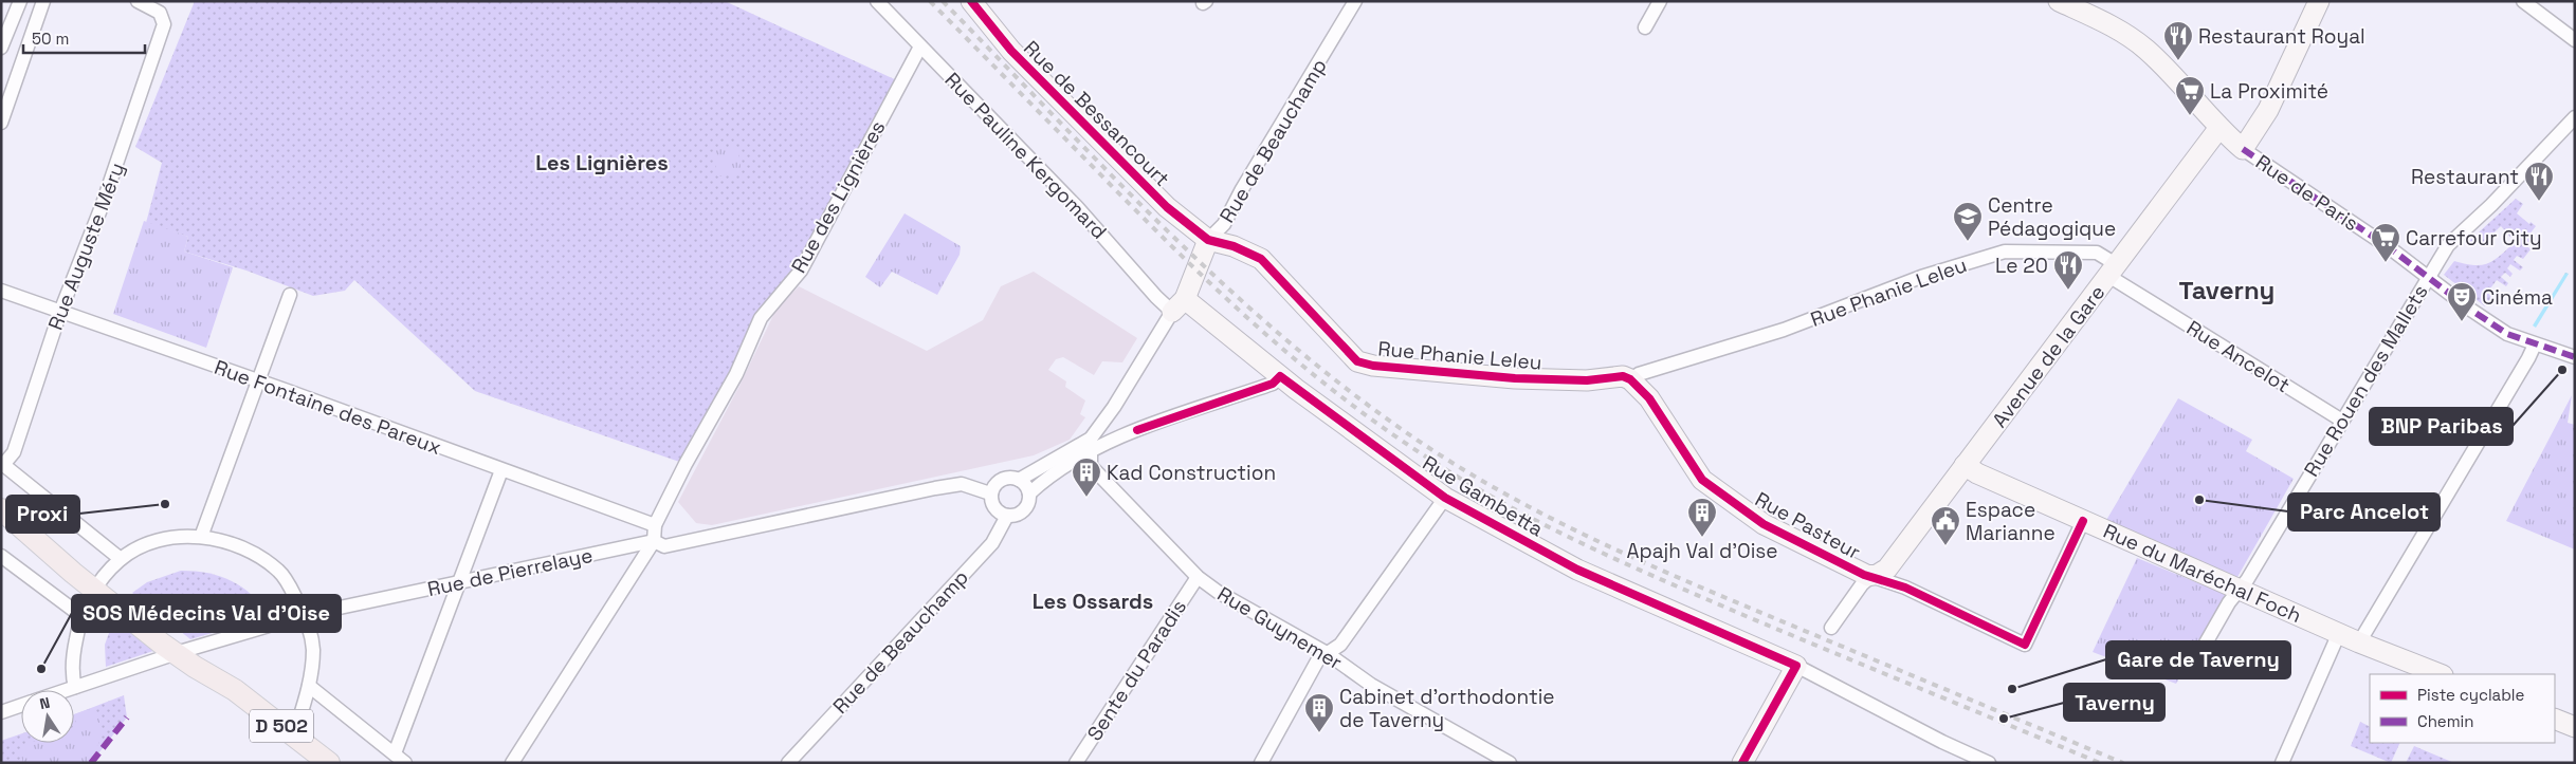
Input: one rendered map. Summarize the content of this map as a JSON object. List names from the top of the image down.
{
  "streets": {
    "main road": ["D 502"],
    "street": [
      "Rue de Bessancourt",
      "Rue de Beauchamp",
      "Rue Pauline Kergomard",
      "Rue de Paris",
      "Rue des Lignières",
      "Rue Auguste Méry",
      "Rue Phanie Leleu",
      "Avenue de la Gare",
      "Rue Ancelot",
      "Rue Rouen des Mallets",
      "Rue Fontaine des Pareux",
      "Rue Gambetta",
      "Rue Pasteur",
      "Rue de Pierrelaye",
      "Rue du Maréchal Foch",
      "Rue Guynemer",
      "Sente du Paradis"
    ]
  },
  "crossings": [
    ["Rue de Bessancourt", "Rue de Beauchamp"],
    ["Rue de Bessancourt", "Rue Phanie Leleu"],
    ["Rue de Beauchamp", "Rue Pauline Kergomard"],
    ["Rue de Beauchamp", "Rue Phanie Leleu"],
    ["Rue de Beauchamp", "Rue Gambetta"],
    ["Rue de Beauchamp", "Rue de Pierrelaye"],
    ["Rue de Beauchamp", "Rue Guynemer"],
    ["Rue Pauline Kergomard", "Rue des Lignières"],
    ["Rue Pauline Kergomard", "Rue Gambetta"],
    ["Rue de Paris", "Avenue de la Gare"],
    ["Rue de Paris", "Rue Rouen des Mallets"],
    ["Rue des Lignières", "Rue Fontaine des Pareux"],
    ["Rue des Lignières", "Rue de Pierrelaye"],
    ["Rue Auguste Méry", "Rue Fontaine des Pareux"],
    ["Rue Phanie Leleu", "Avenue de la Gare"],
    ["Rue Phanie Leleu", "Rue Ancelot"],
    ["Rue Phanie Leleu", "Rue Pasteur"],
    ["Avenue de la Gare", "Rue Ancelot"],
    ["Avenue de la Gare", "Rue Pasteur"],
    ["Avenue de la Gare", "Rue du Maréchal Foch"],
    ["Rue Ancelot", "Rue Rouen des Mallets"],
    ["Rue Rouen des Mallets", "Rue du Maréchal Foch"],
    ["Rue de Pierrelaye", "D 502"],
    ["Rue Guynemer", "Sente du Paradis"]
  ],
  "districts": ["Les Lignières", "Taverny", "Les Ossards"],
  "places": {
    "restaurant": ["Restaurant Royal", "Restaurant", "Le 20"],
    "supermarket": ["La Proximité", "Carrefour City"],
    "school or university": ["Centre Pédagogique"],
    "theatre": ["Cinéma"],
    "other": [
      "BNP Paribas",
      "Parc Ancelot",
      "Proxi",
      "SOS Médecins Val d'Oise",
      "Gare de Taverny",
      "Taverny"
    ],
    "building": ["Kad Construction", "Apajh Val d'Oise", "Cabinet d'orthodontie de Taverny"],
    "public building": ["Espace Marianne"]
  },
  "legend": ["Piste cyclable", "Chemin"],
  "scale_bar": "50 m",
  "north": "top"
}
